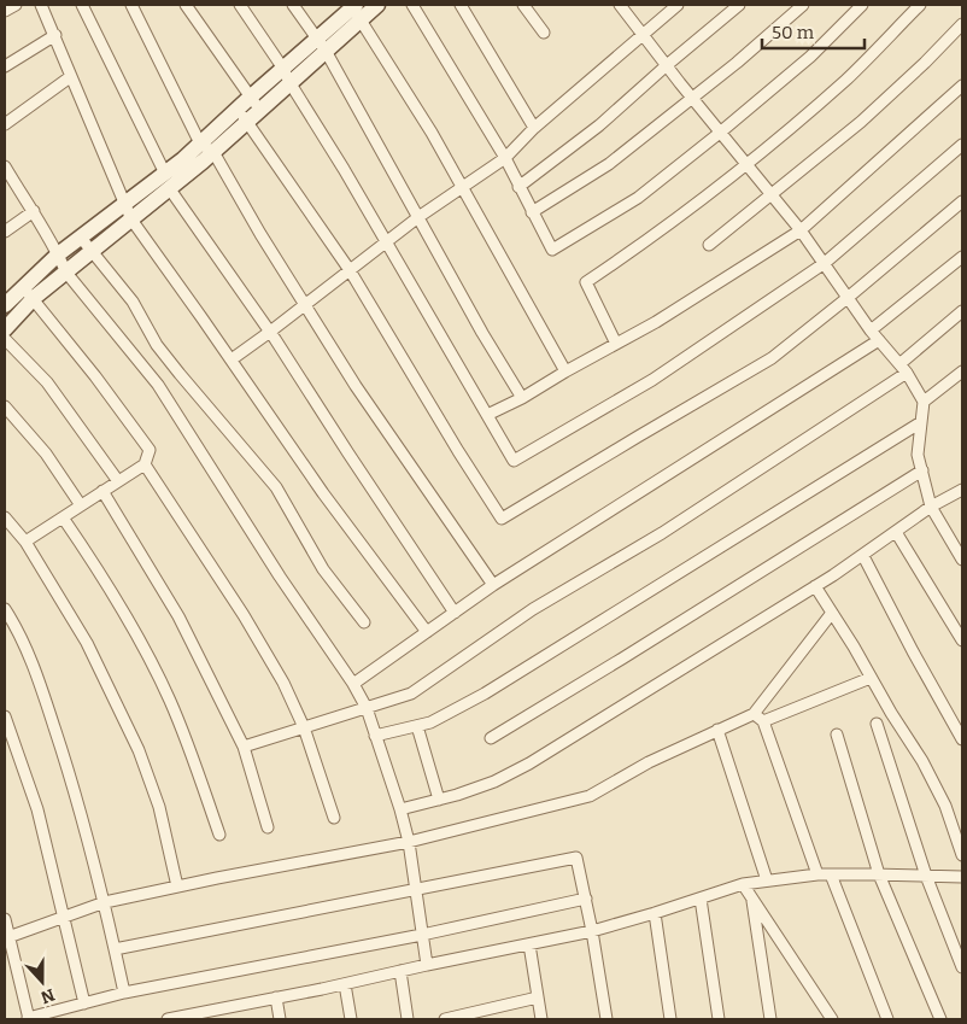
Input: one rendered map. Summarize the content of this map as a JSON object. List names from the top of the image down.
{
  "scale_bar": "50 m",
  "north": "bottom"
}
